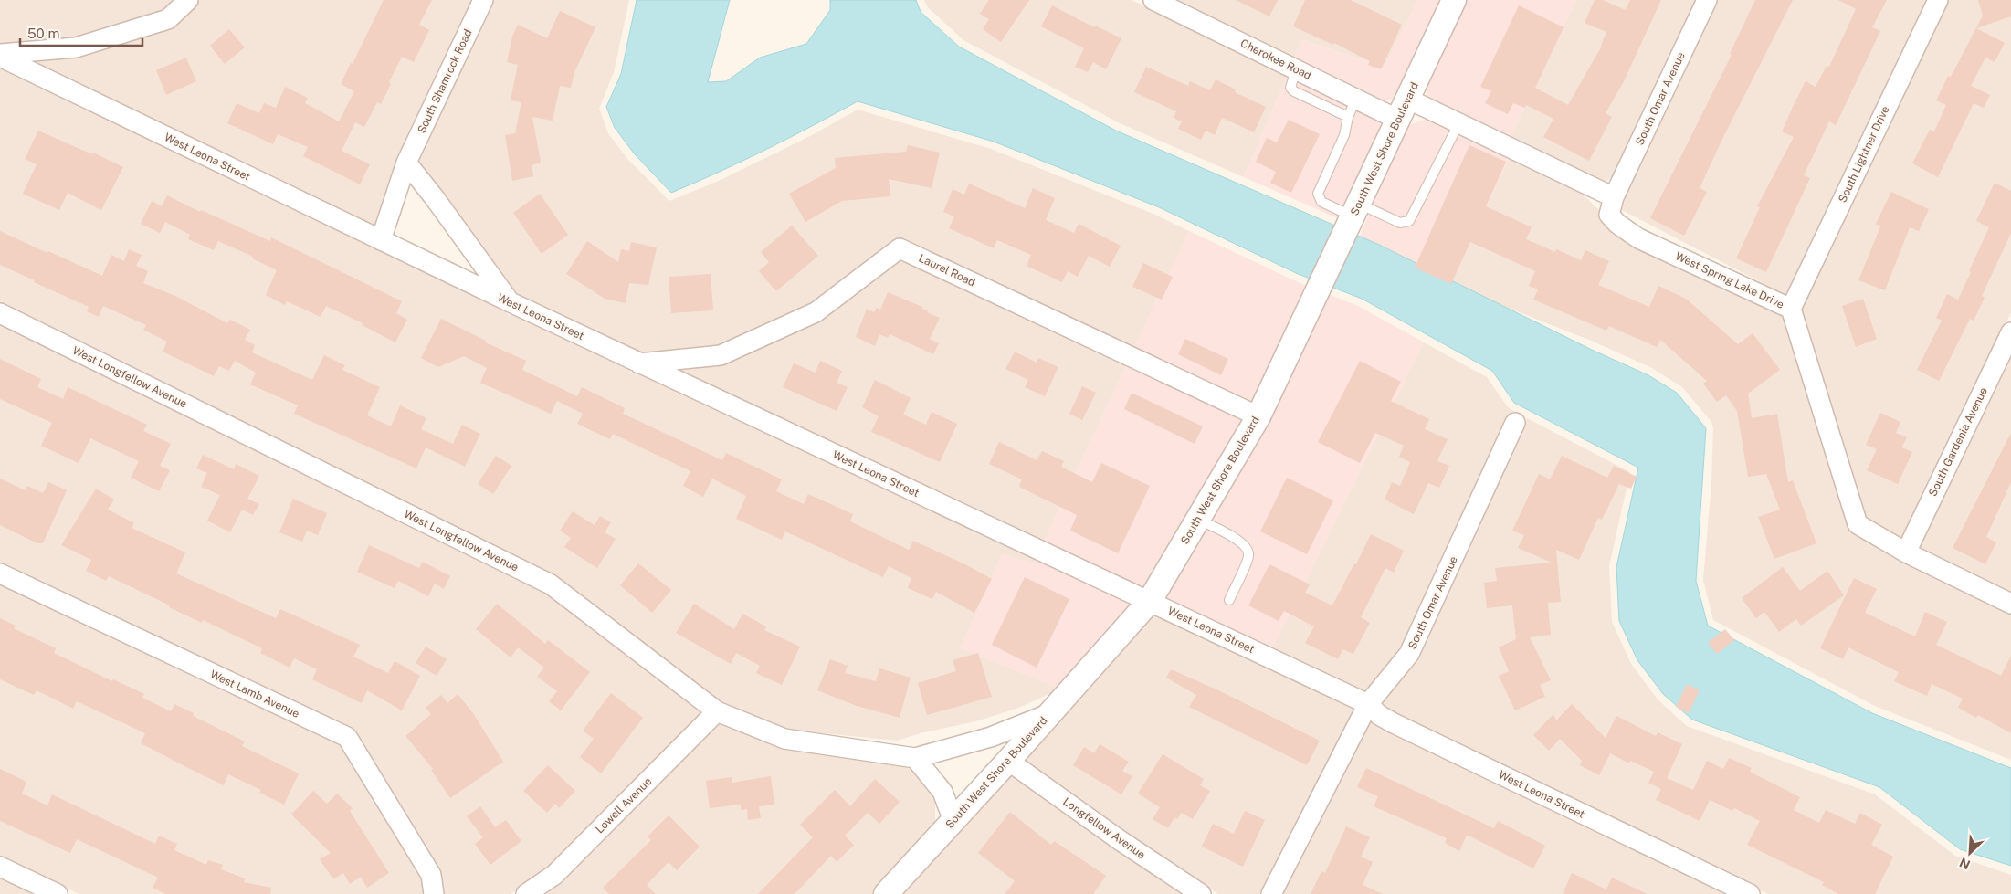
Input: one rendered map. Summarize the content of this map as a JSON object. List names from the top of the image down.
{
  "streets": {
    "street": [
      "Cherokee Road",
      "South Shamrock Road",
      "South Omar Avenue",
      "South West Shore Boulevard",
      "South Lightner Drive",
      "West Leona Street",
      "Laurel Road",
      "West Spring Lake Drive",
      "West Longfellow Avenue",
      "South Gardenia Avenue",
      "West Lamb Avenue",
      "Lowell Avenue",
      "Longfellow Avenue"
    ]
  },
  "crossings": [
    ["Cherokee Road", "South West Shore Boulevard"],
    ["South Shamrock Road", "West Leona Street"],
    ["South Omar Avenue", "West Leona Street"],
    ["South Omar Avenue", "West Spring Lake Drive"],
    ["South West Shore Boulevard", "West Leona Street"],
    ["South West Shore Boulevard", "Laurel Road"],
    ["South West Shore Boulevard", "West Longfellow Avenue"],
    ["South West Shore Boulevard", "Longfellow Avenue"],
    ["South Lightner Drive", "West Spring Lake Drive"],
    ["West Leona Street", "Laurel Road"],
    ["West Spring Lake Drive", "South Gardenia Avenue"],
    ["West Longfellow Avenue", "Lowell Avenue"]
  ],
  "scale_bar": "50 m",
  "north": "bottom left"
}
